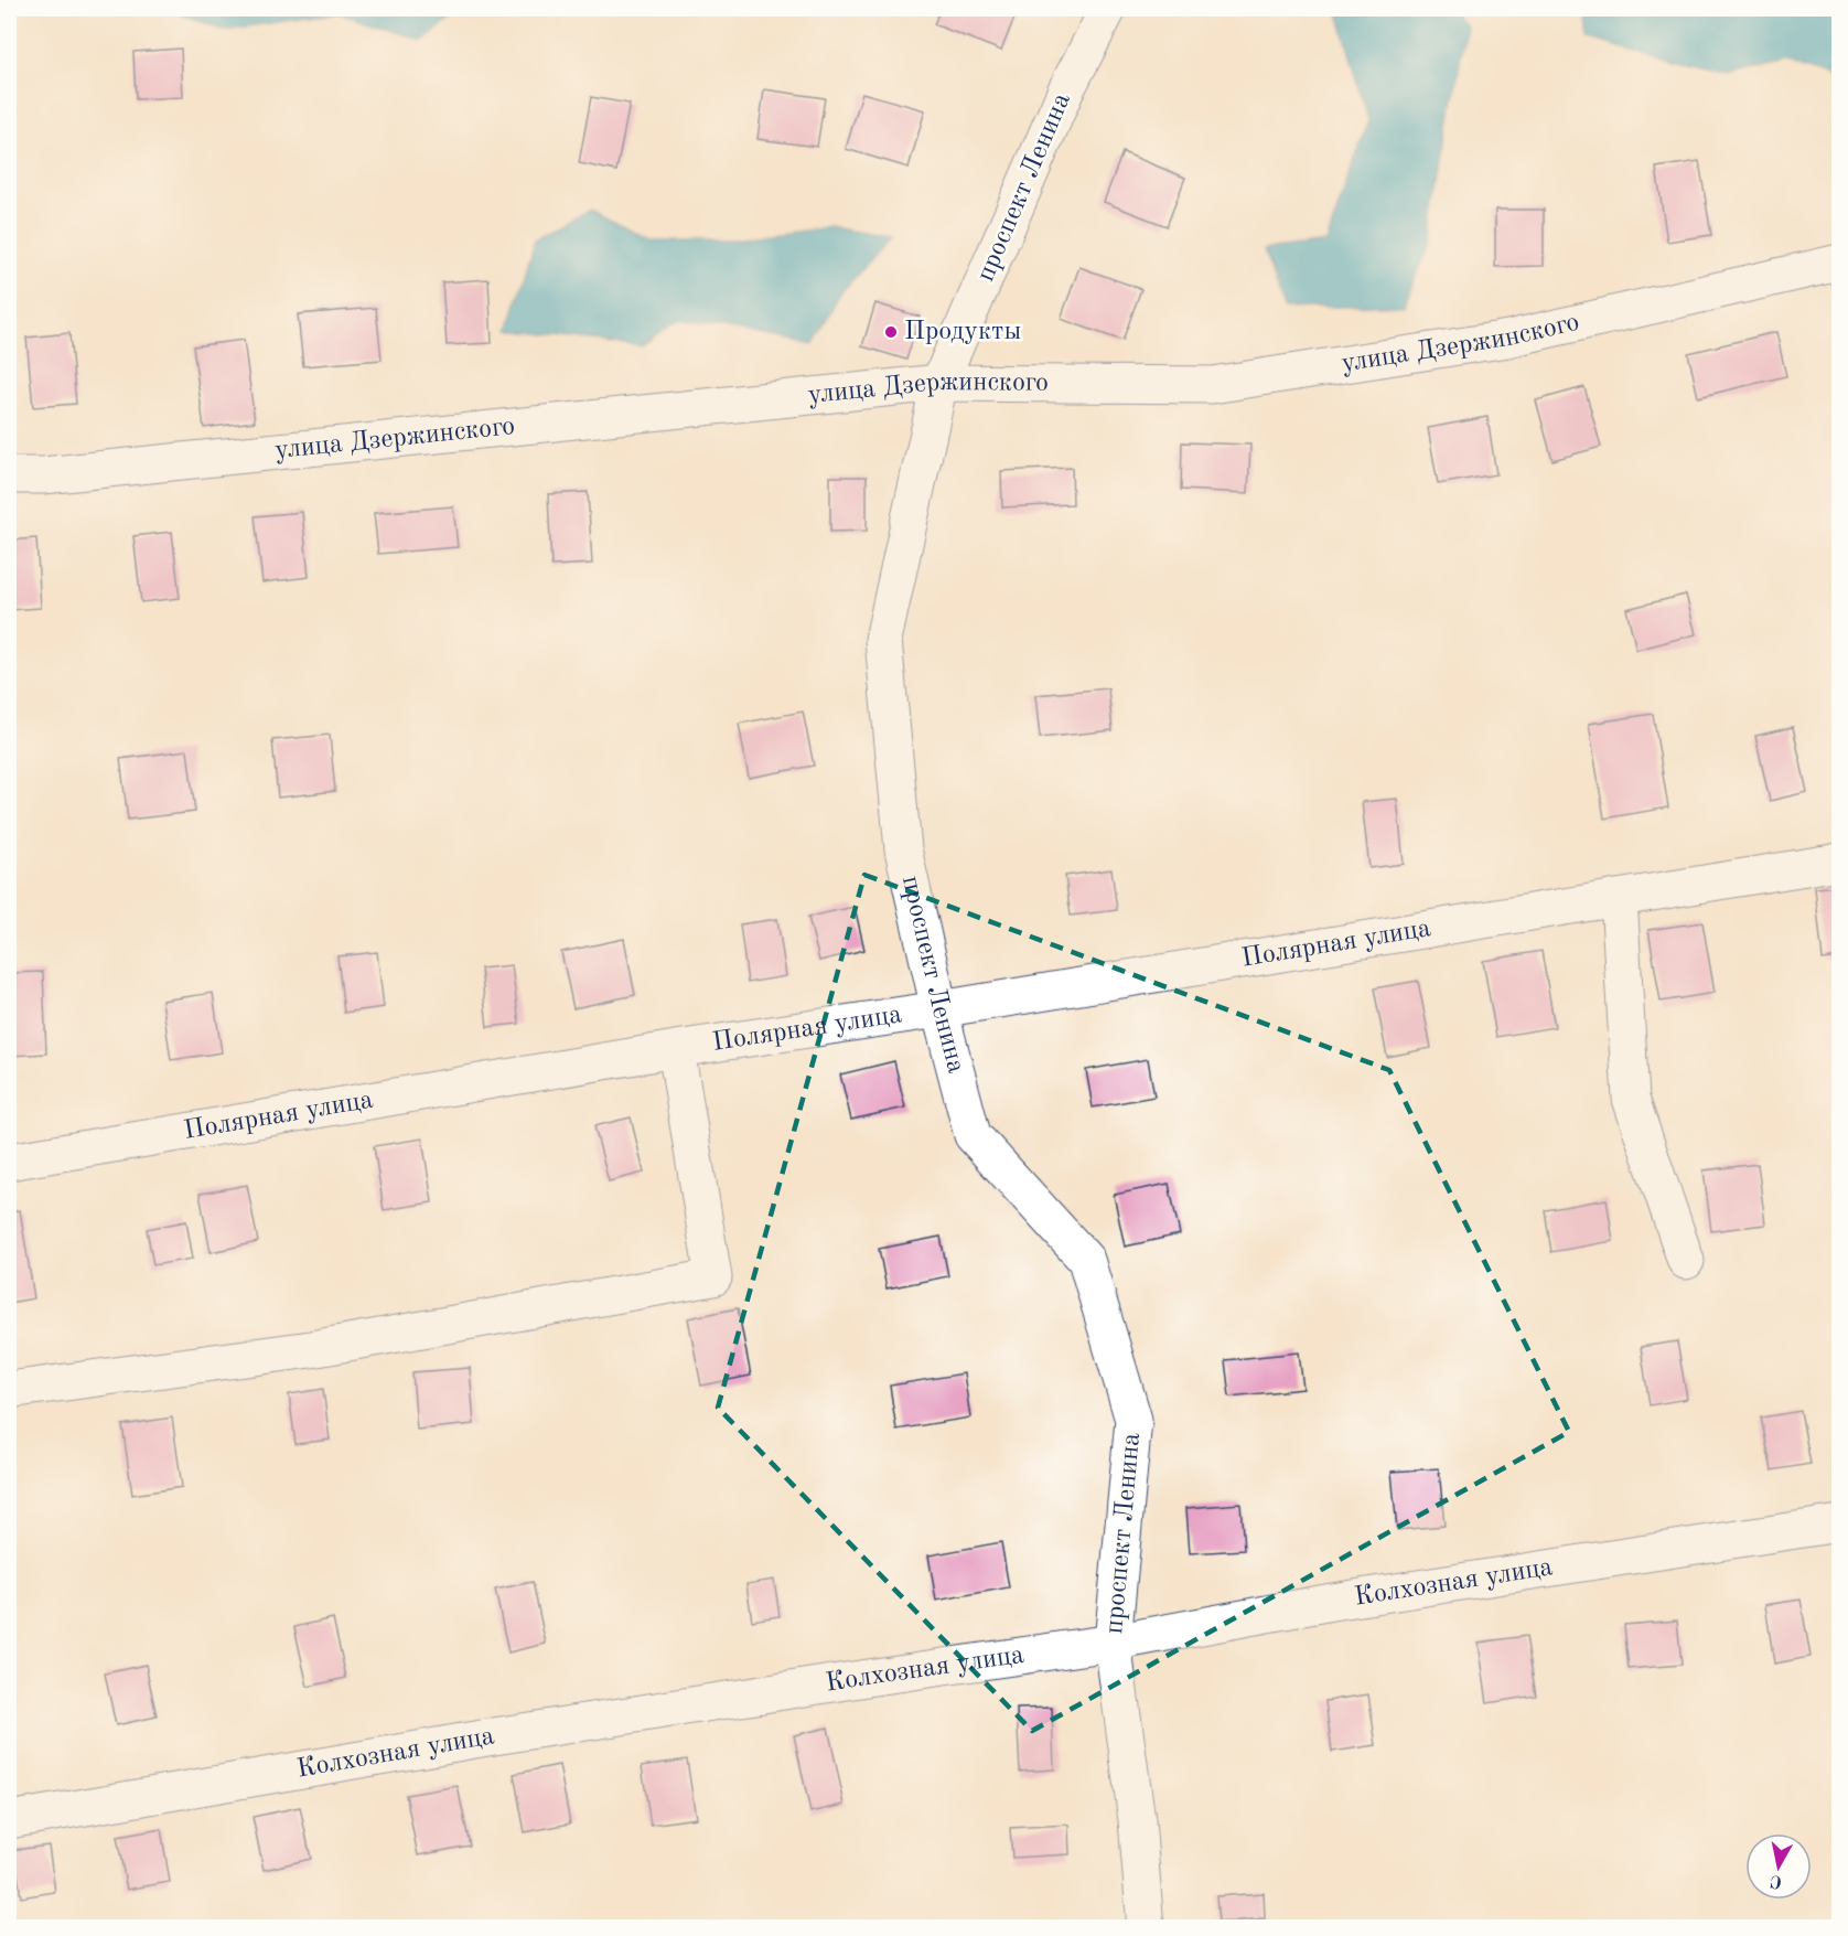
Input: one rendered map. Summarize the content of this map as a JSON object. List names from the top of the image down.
{
  "streets": {
    "street": [
      "проспект Ленина",
      "улица Дзержинского",
      "Полярная улица",
      "Колхозная улица"
    ]
  },
  "crossings": [
    ["проспект Ленина", "улица Дзержинского"],
    ["проспект Ленина", "Полярная улица"],
    ["проспект Ленина", "Колхозная улица"]
  ],
  "places": ["Продукты"],
  "north": "bottom"
}
